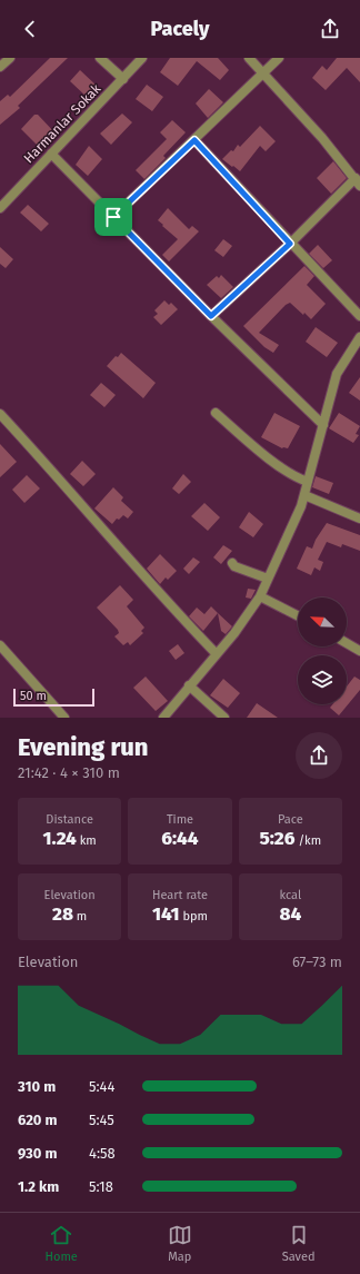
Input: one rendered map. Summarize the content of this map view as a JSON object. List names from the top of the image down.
{
  "streets": {
    "street": ["Harmanlar Sokak"]
  },
  "scale_bar": "50 m",
  "north": "top left",
  "page": {
    "header": "Pacely",
    "scale": "50 m",
    "heading": ["Evening run", "21:42 · 4 × 310 m"],
    "stats": [
      ["Distance", "1.24 km"],
      ["Time", "6:44"],
      ["Pace", "5:26 /km"],
      ["Elevation", "28 m"],
      ["Heart rate", "141 bpm"],
      ["kcal", "84"]
    ],
    "chart": ["Elevation", "67–73 m"],
    "list": [
      {
        "name": "310 m",
        "note": "5:44"
      },
      {
        "name": "620 m",
        "note": "5:45"
      },
      {
        "name": "930 m",
        "note": "4:58"
      },
      {
        "name": "1.2 km",
        "note": "5:18"
      }
    ],
    "tabs": ["Home", "Map", "Saved"]
  }
}
